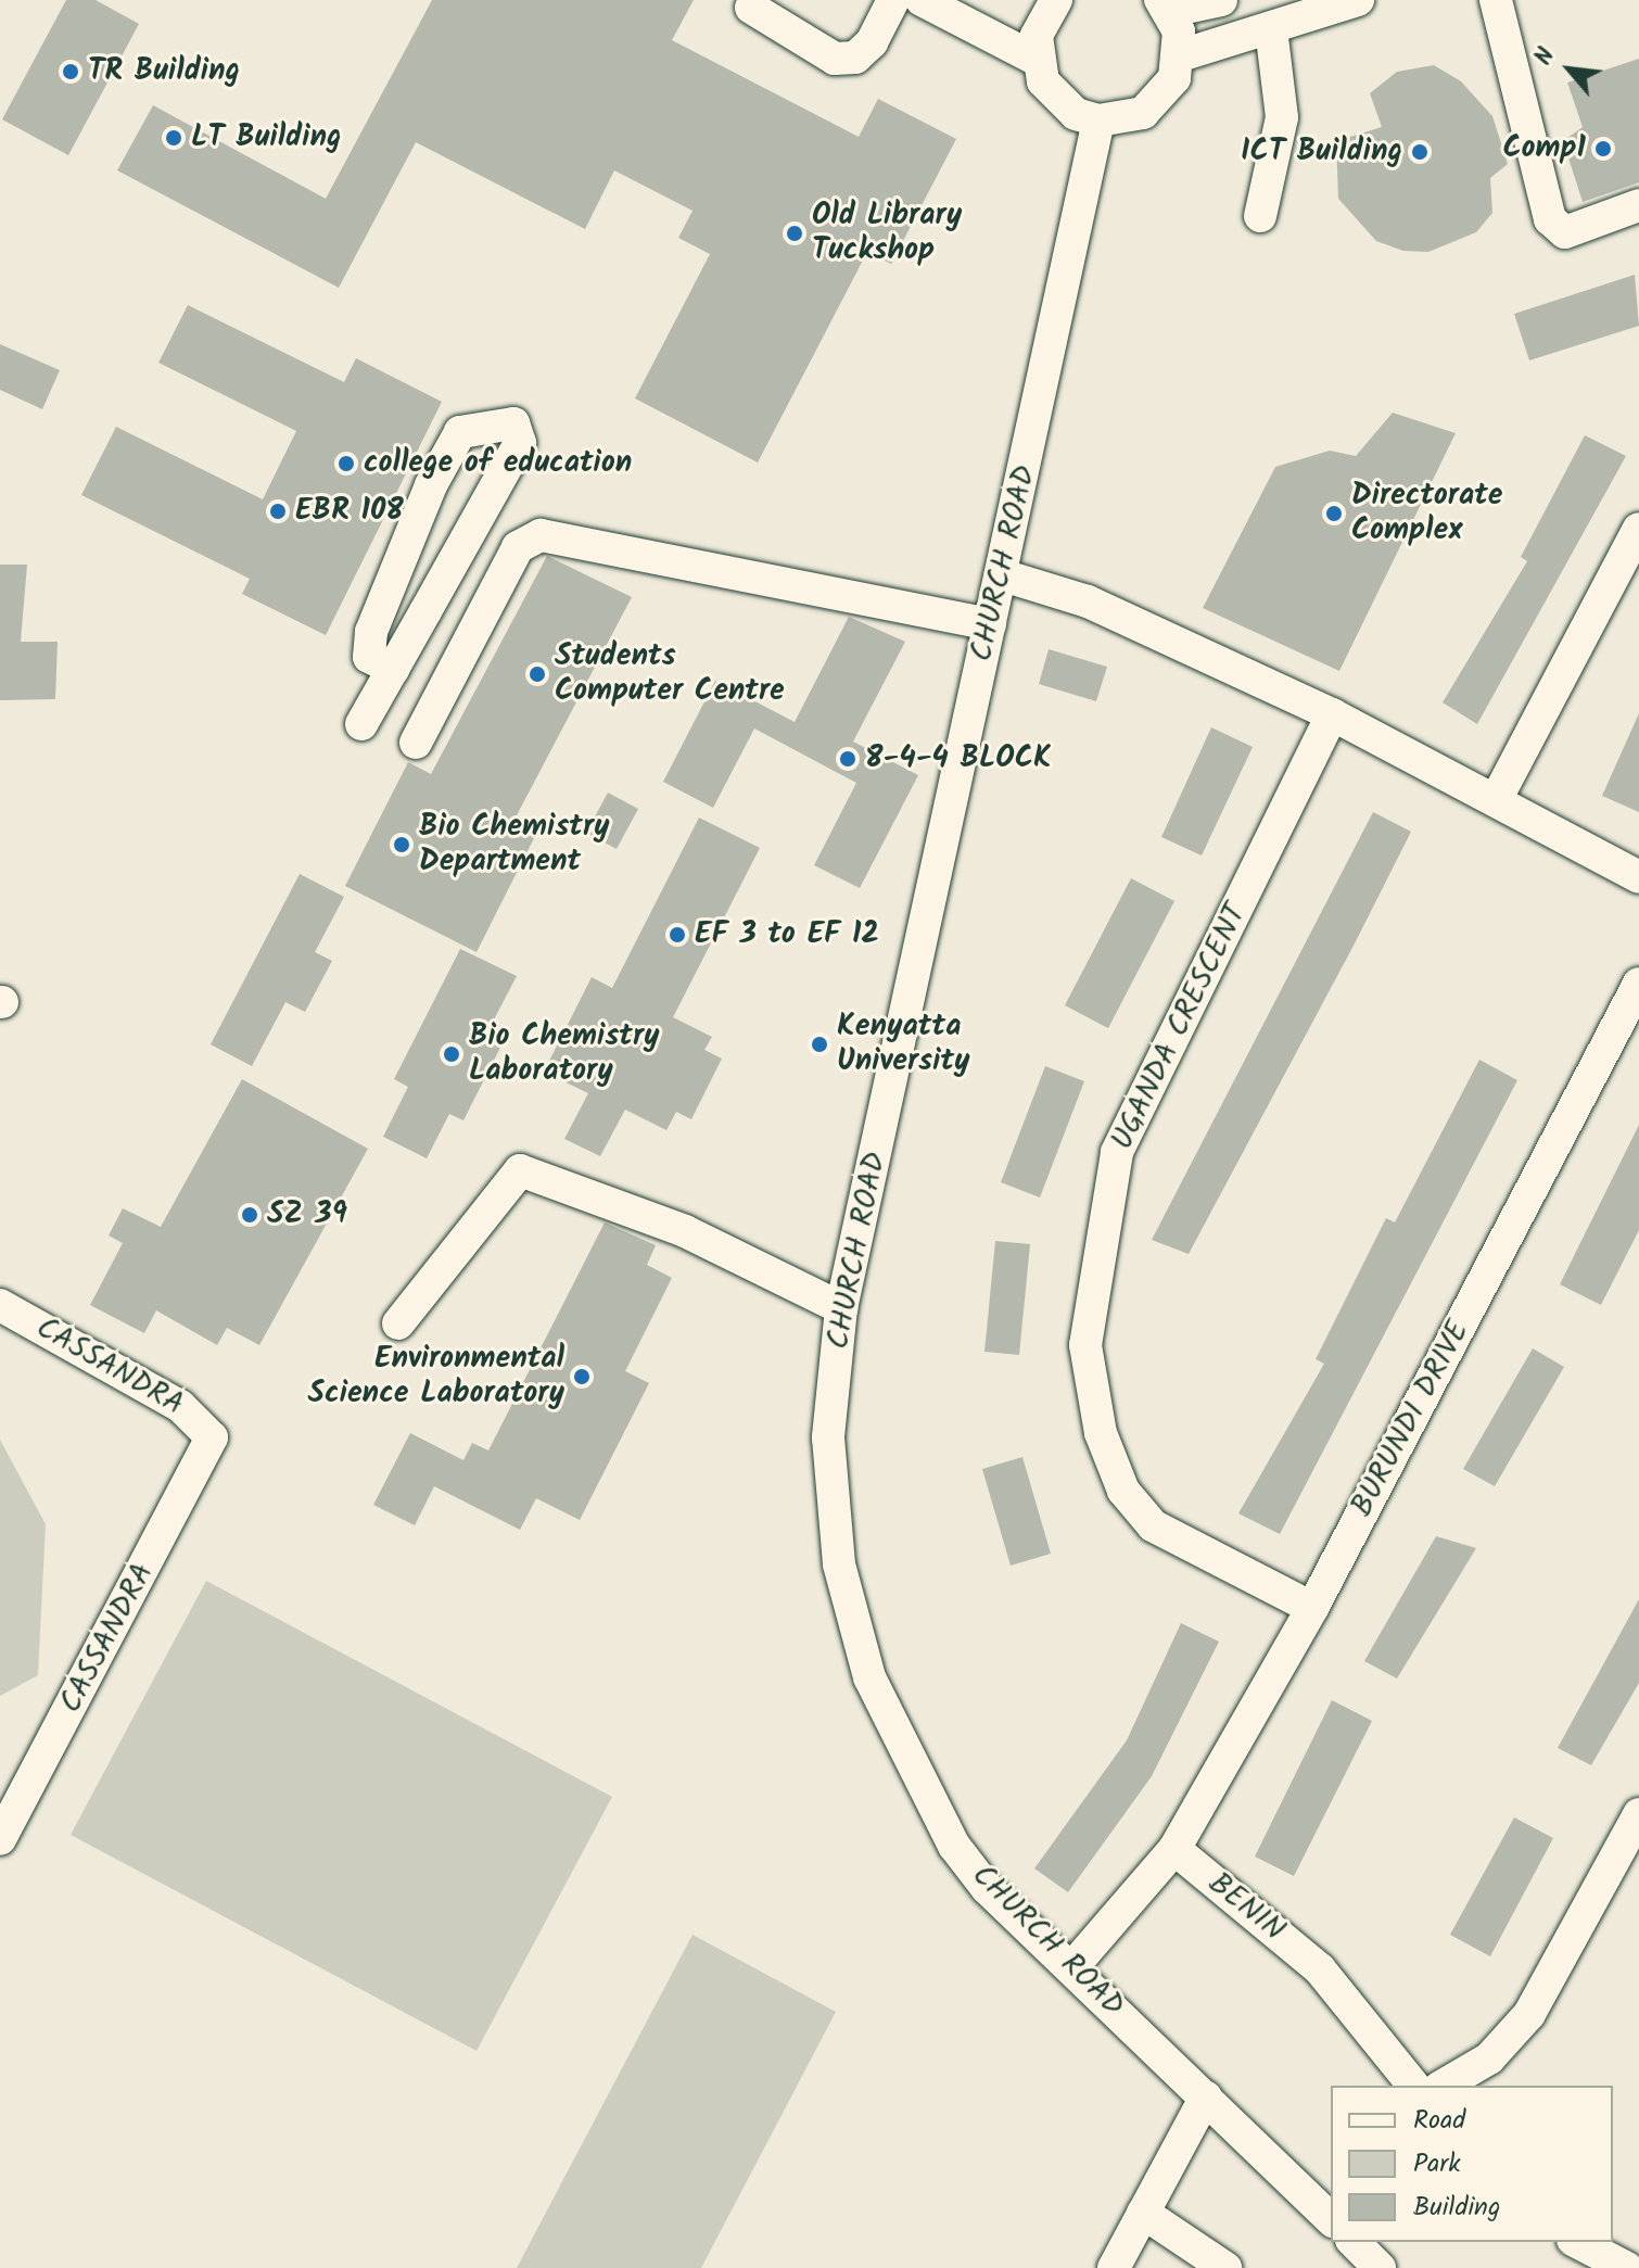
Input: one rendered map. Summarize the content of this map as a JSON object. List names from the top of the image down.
{
  "streets": {
    "lane": [
      "CHURCH ROAD",
      "UGANDA CRESCENT",
      "CASSANDRA",
      "BURUNDI DRIVE",
      "BENIN"
    ]
  },
  "crossings": [
    ["UGANDA CRESCENT", "BURUNDI DRIVE"],
    ["BURUNDI DRIVE", "BENIN"]
  ],
  "places": [
    "TR Building",
    "LT Building",
    "Comp1",
    "ICT Building",
    "Old Library Tuckshop",
    "college of education",
    "EBR 108",
    "Directorate Complex",
    "Students Computer Centre",
    "8-4-4 BLOCK",
    "Bio Chemistry Department",
    "EF 3 to EF 12",
    "Kenyatta University",
    "Bio Chemistry Laboratory",
    "SZ 39",
    "Environmental Science Laboratory"
  ],
  "legend": ["Road", "Park", "Building"],
  "north": "top left"
}
